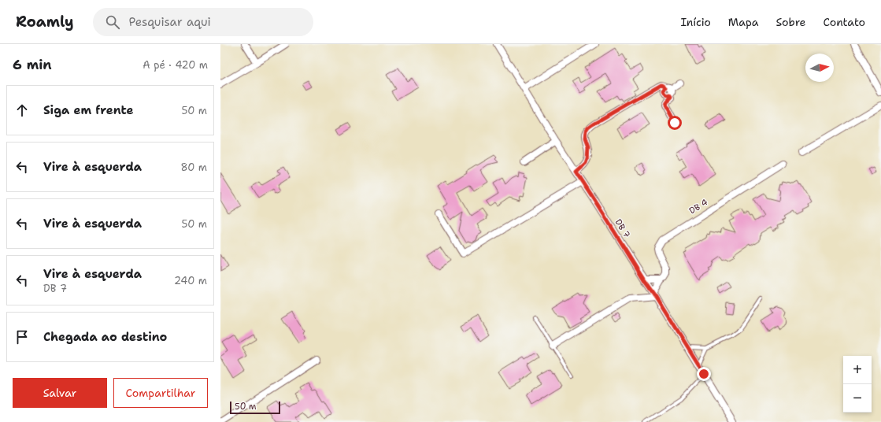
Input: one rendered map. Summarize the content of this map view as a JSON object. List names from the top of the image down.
{
  "streets": {
    "street": ["DB 4", "DB 7"]
  },
  "crossings": [
    ["DB 4", "DB 7"]
  ],
  "scale_bar": "50 m",
  "north": "right",
  "page": {
    "header": "Roamly",
    "search": "Pesquisar aqui",
    "nav": [
      "Início",
      "Mapa",
      "Sobre",
      "Contato"
    ],
    "heading": ["6 min", "A pé · 420 m"],
    "list": [
      ["Siga em frente", "50 m"],
      ["Vire à esquerda", "80 m"],
      ["Vire à esquerda", "50 m"],
      ["Vire à esquerda", "DB 7", "240 m"],
      "Chegada ao destino"
    ],
    "map_buttons": ["+", "−"],
    "buttons": ["Salvar", "Compartilhar"],
    "scale": "50 m"
  }
}
